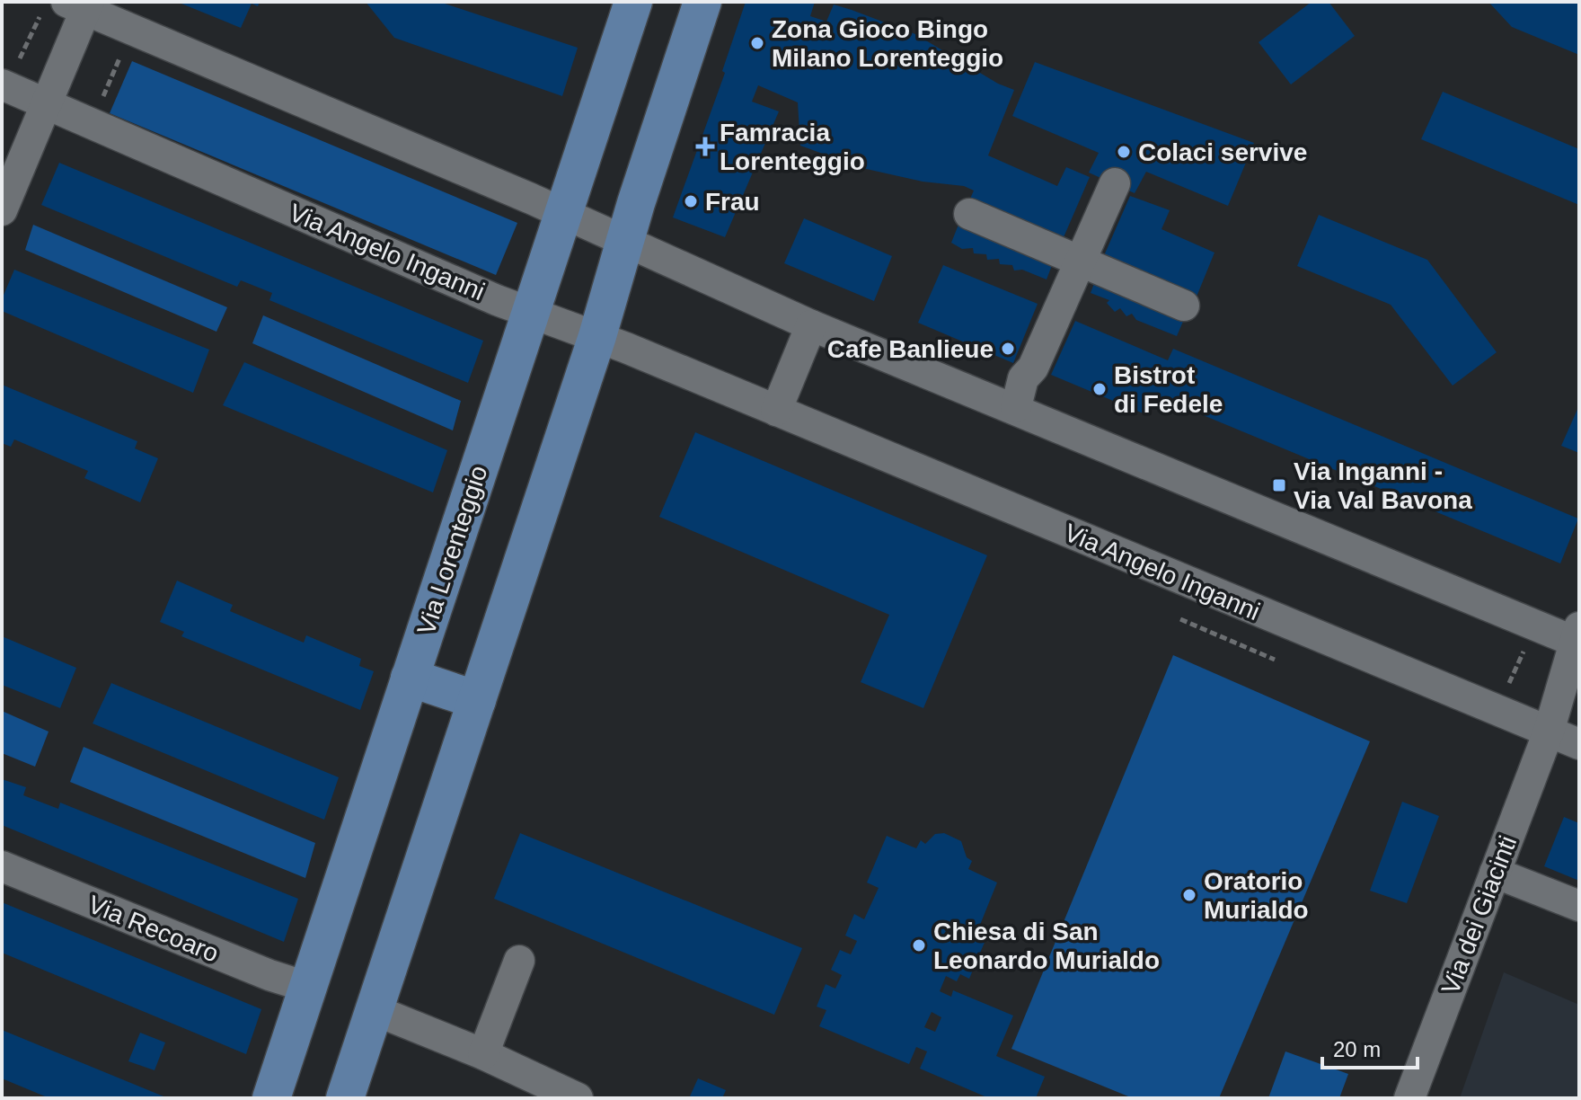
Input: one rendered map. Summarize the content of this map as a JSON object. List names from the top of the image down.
{
  "streets": {
    "main road": ["Via Lorenteggio"],
    "street": ["Via Angelo Inganni", "Via dei Giacinti", "Via Recoaro"]
  },
  "crossings": [
    ["Via Angelo Inganni", "Via Lorenteggio"],
    ["Via Angelo Inganni", "Via dei Giacinti"],
    ["Via Lorenteggio", "Via Recoaro"]
  ],
  "places": {
    "other": [
      "Zona Gioco Bingo Milano Lorenteggio",
      "Colaci servive",
      "Frau",
      "Cafe Banlieue",
      "Bistrot di Fedele",
      "Oratorio Murialdo",
      "Chiesa di San Leonardo Murialdo"
    ],
    "health": ["Famracia Lorenteggio"],
    "transit": ["Via Inganni - Via Val Bavona"]
  },
  "scale_bar": "20 m"
}
